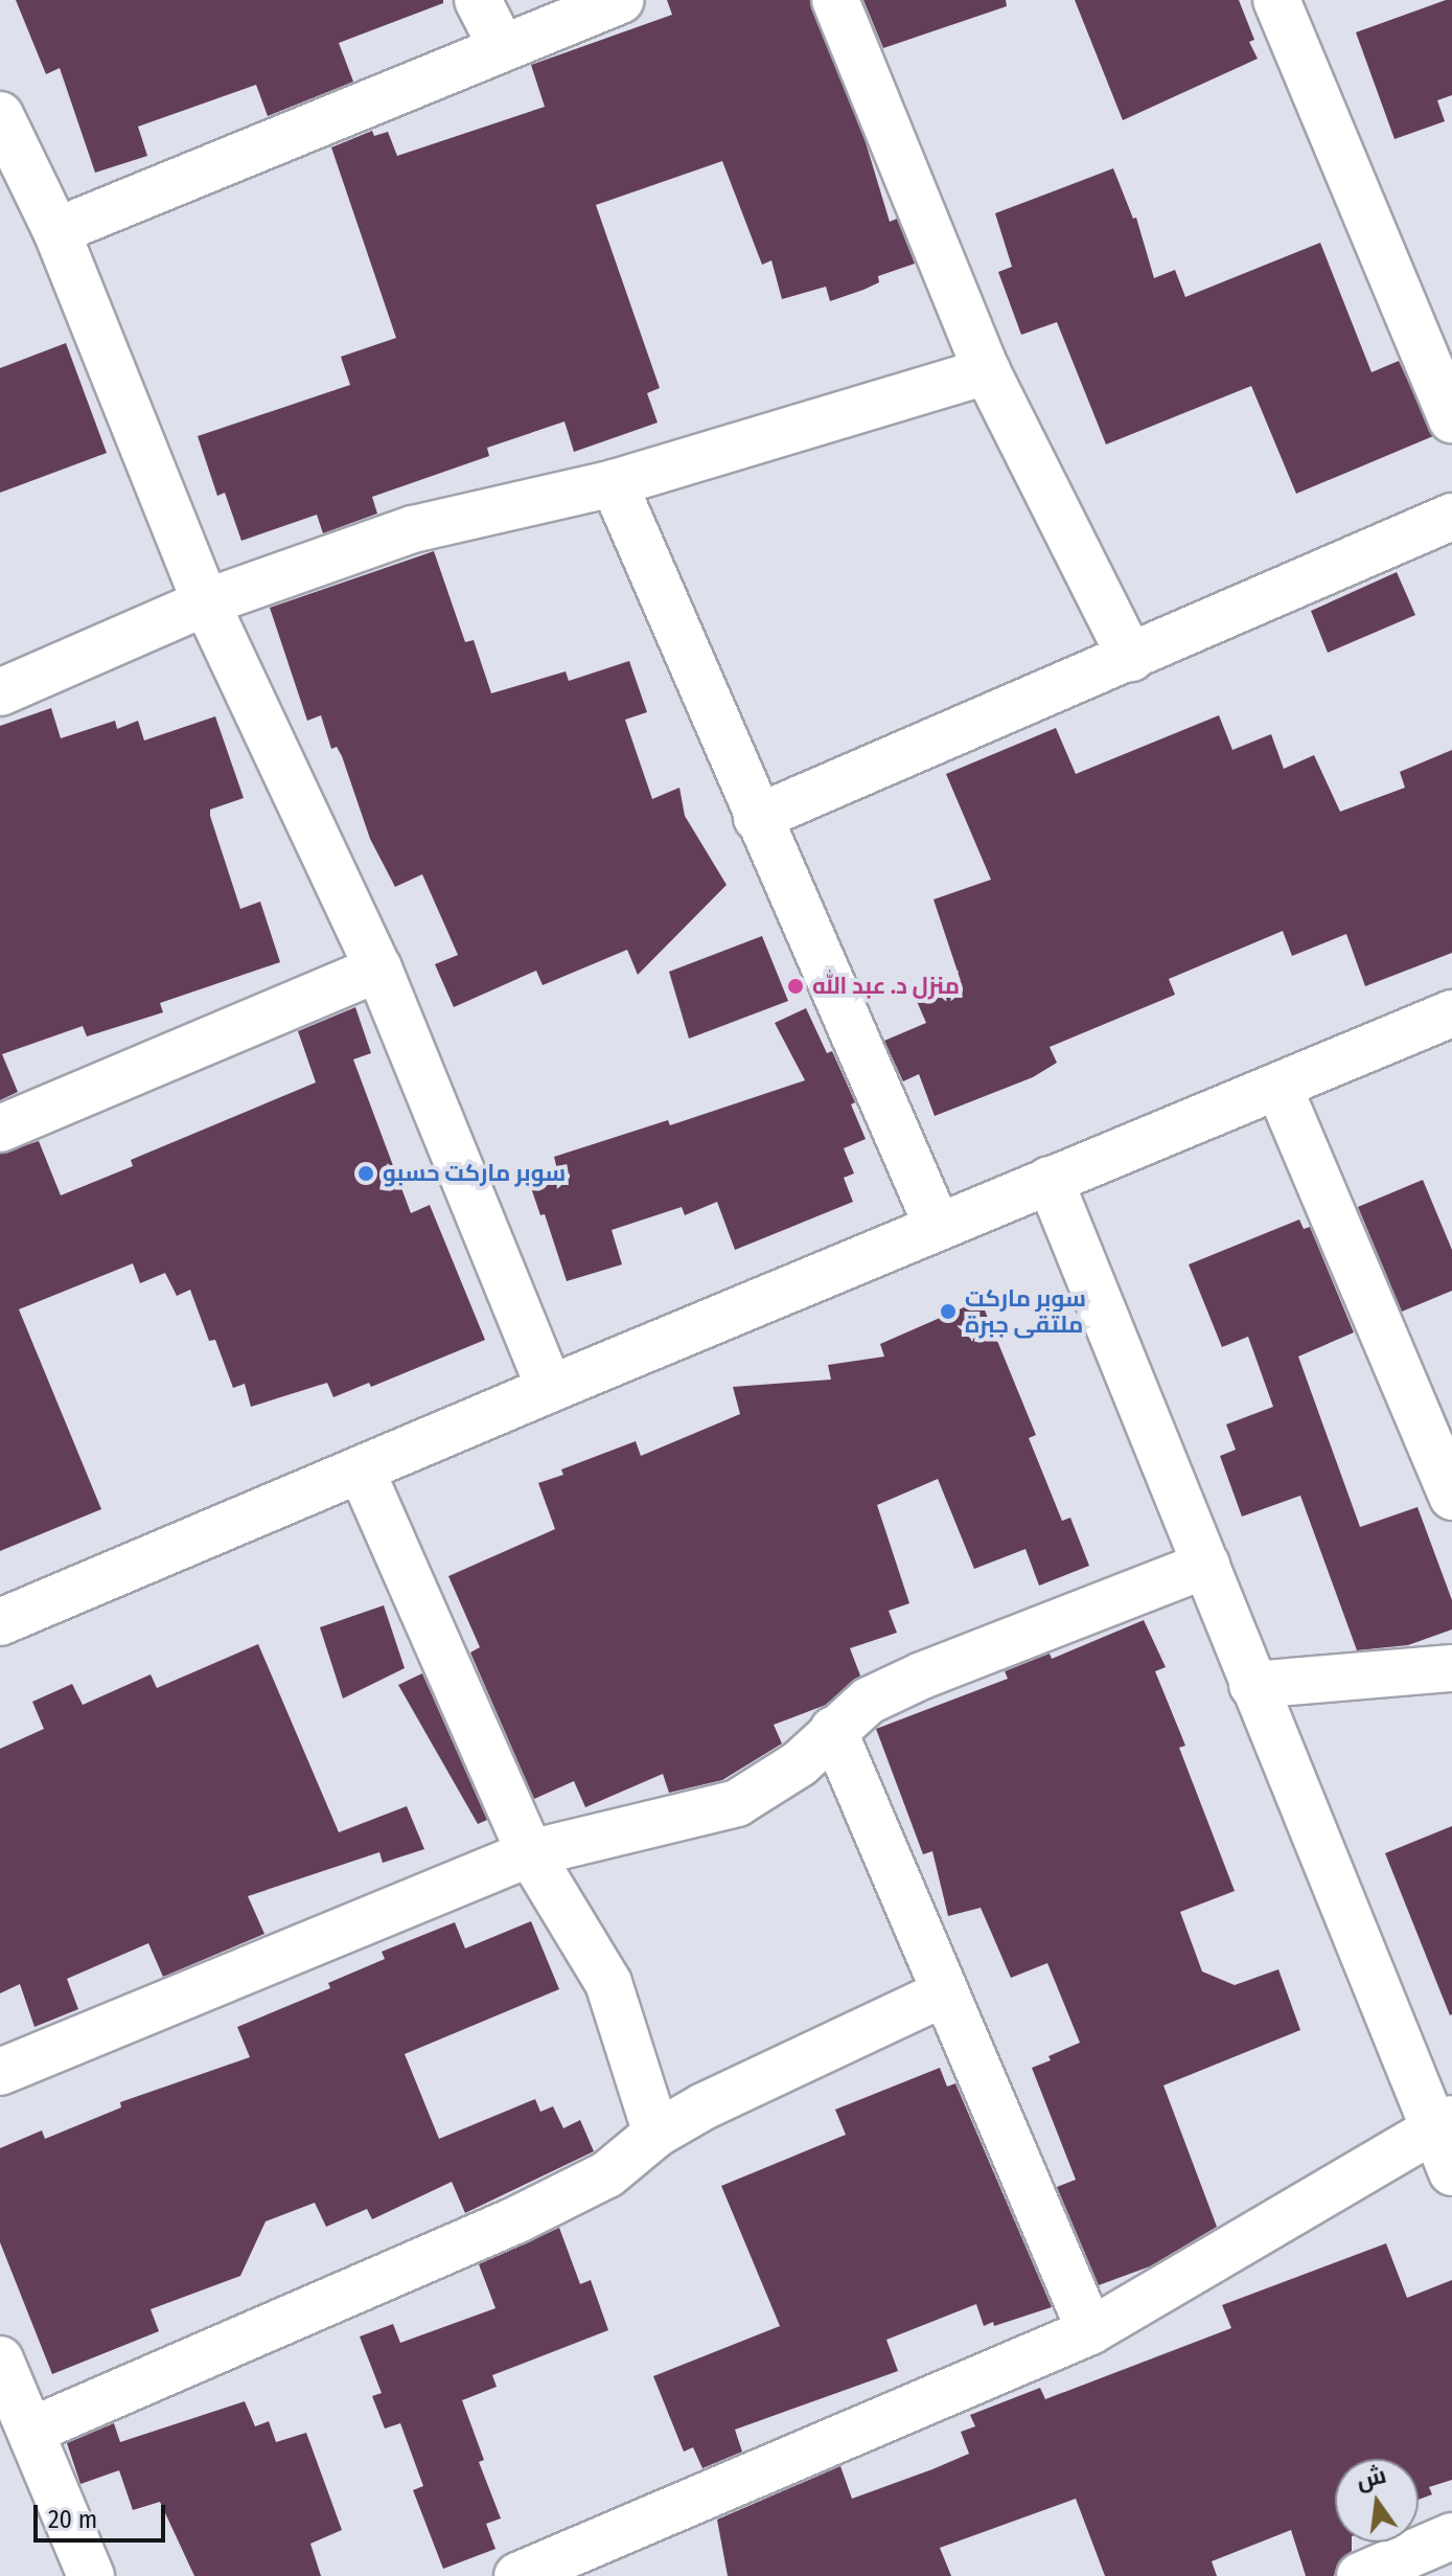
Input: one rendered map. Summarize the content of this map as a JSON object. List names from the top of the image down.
{
  "places": ["منزل د. عبد الله", "سوبر ماركت حسبو", "سوبر ماركت ملتقى جبرة"],
  "scale_bar": "20 m",
  "north": "top"
}
